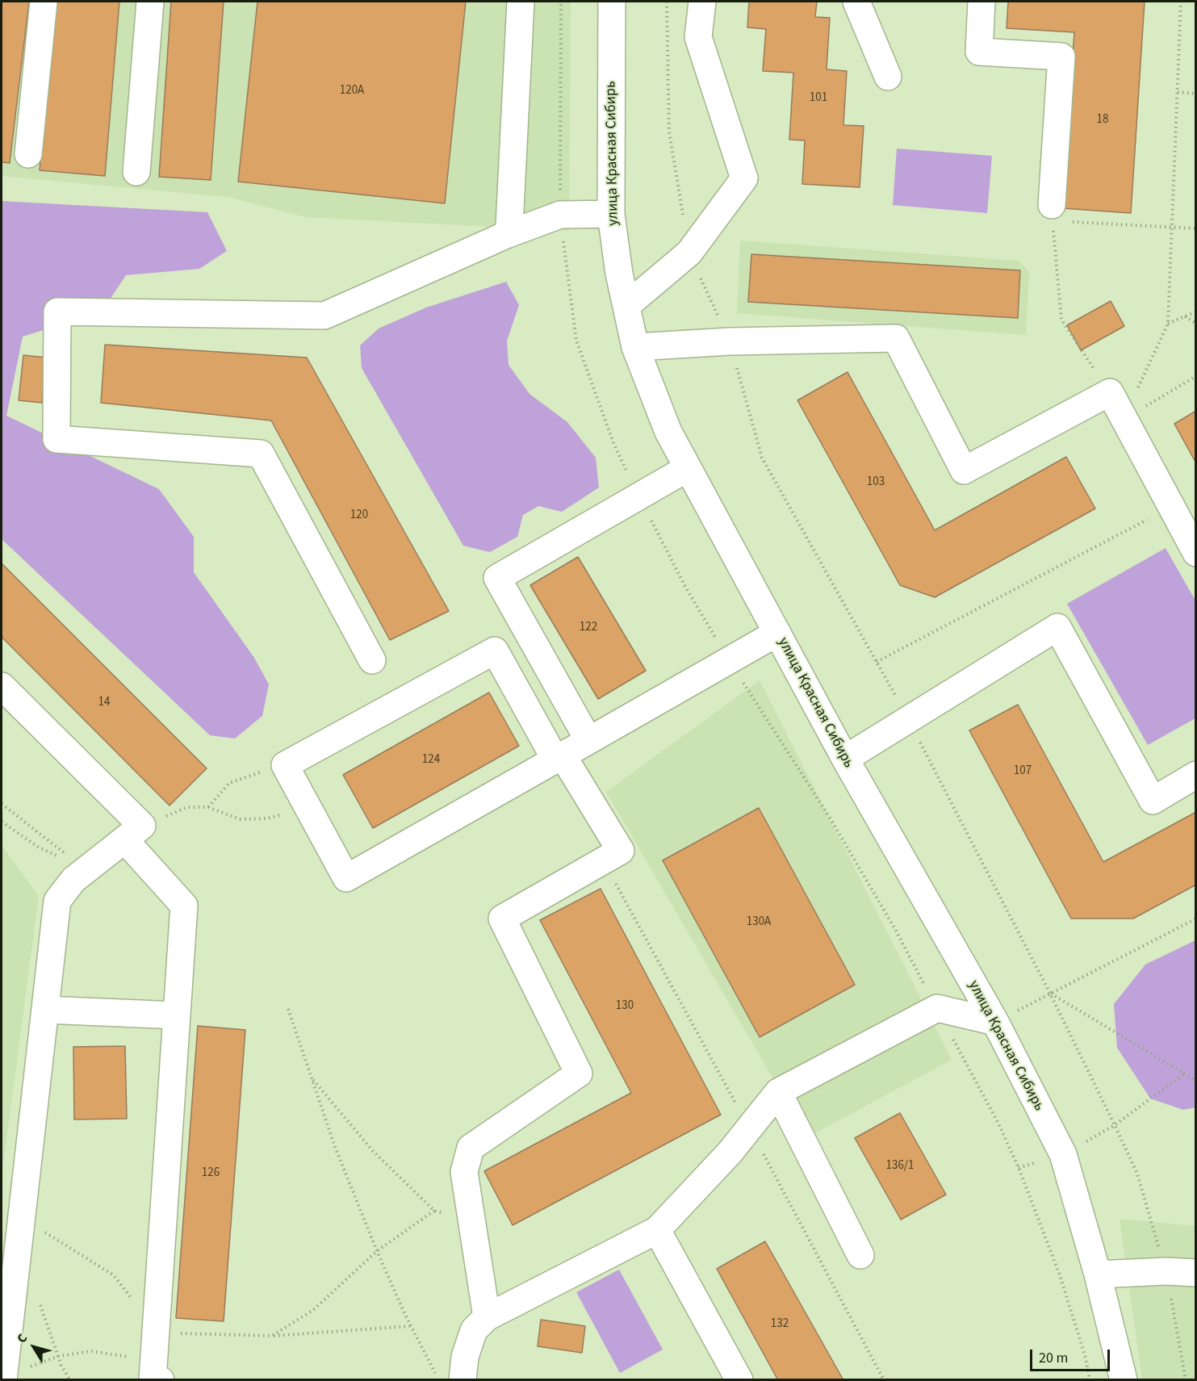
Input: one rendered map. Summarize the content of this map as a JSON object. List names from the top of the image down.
{
  "streets": {
    "street": ["улица Красная Сибирь"]
  },
  "house_numbers": [
    "120А",
    "101",
    "18",
    "103",
    "120",
    "122",
    "14",
    "124",
    "107",
    "130А",
    "130",
    "136/1",
    "126",
    "132"
  ],
  "scale_bar": "20 m",
  "north": "top left"
}
